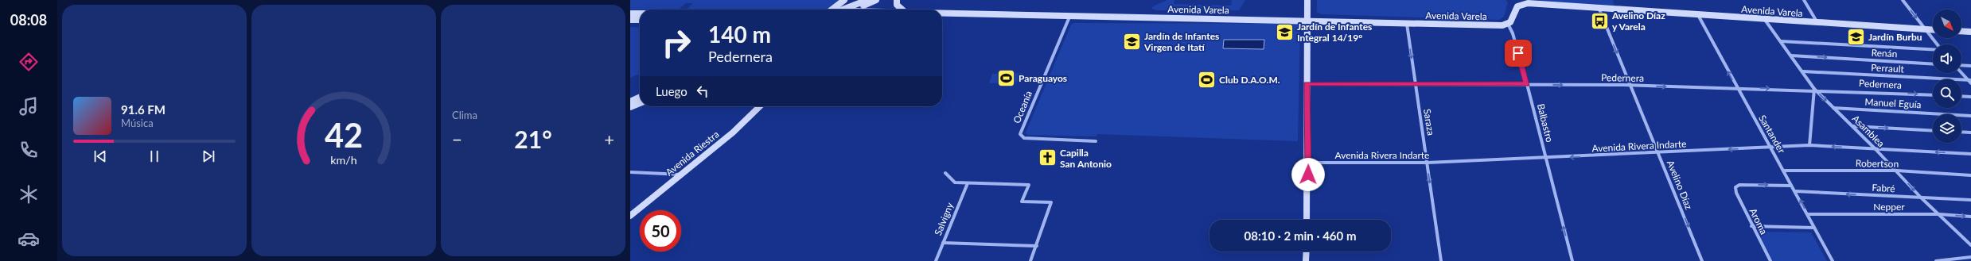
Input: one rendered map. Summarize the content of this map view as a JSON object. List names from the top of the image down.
{
  "streets": {
    "main road": ["Avenida Varela", "Avenida Riestra"],
    "street": [
      "Renán",
      "Perrault",
      "Pedernera",
      "Manuel Eguía",
      "Oceanía",
      "Saraza",
      "Balbastro",
      "Asamblea",
      "Santander",
      "Avenida Rivera Indarte",
      "Robertson",
      "Avelino Díaz",
      "Fabré",
      "Nepper",
      "Salvigny",
      "Aroma"
    ]
  },
  "crossings": [
    ["Avenida Varela", "Oceanía"],
    ["Avenida Varela", "Saraza"],
    ["Avenida Varela", "Balbastro"],
    ["Avenida Varela", "Asamblea"],
    ["Avenida Varela", "Santander"],
    ["Avenida Varela", "Avelino Díaz"],
    ["Renán", "Asamblea"],
    ["Perrault", "Asamblea"],
    ["Pedernera", "Saraza"],
    ["Pedernera", "Balbastro"],
    ["Pedernera", "Asamblea"],
    ["Pedernera", "Santander"],
    ["Pedernera", "Avelino Díaz"],
    ["Manuel Eguía", "Asamblea"],
    ["Saraza", "Avenida Rivera Indarte"],
    ["Balbastro", "Avenida Rivera Indarte"],
    ["Asamblea", "Avenida Rivera Indarte"],
    ["Asamblea", "Robertson"],
    ["Asamblea", "Fabré"],
    ["Asamblea", "Nepper"],
    ["Santander", "Avenida Rivera Indarte"],
    ["Santander", "Robertson"],
    ["Santander", "Fabré"],
    ["Santander", "Nepper"],
    ["Santander", "Aroma"],
    ["Avenida Rivera Indarte", "Avelino Díaz"]
  ],
  "one_way": [
    "Pedernera",
    "Saraza",
    "Balbastro",
    "Santander",
    "Avenida Rivera Indarte",
    "Avelino Díaz",
    "Fabré"
  ],
  "places": {
    "bus stop": ["Avelino Díaz y Varela"],
    "school or university": ["Jardín de Infantes Integral 14/19°", "Jardín Burbu", "Jardín de Infantes Virgen de Itatí"],
    "sports": ["Paraguayos", "Club D.A.O.M."],
    "church": ["Capilla San Antonio"]
  },
  "north": "bottom right",
  "page": {
    "tabs": "08:08",
    "tile": "Clima",
    "turn": ["140 m", "Pedernera"],
    "then": "Luego",
    "song": ["91.6 FM", "Música"],
    "heat": ["−", "21°", "+"],
    "limit": "50",
    "trip": "08:10 · 2 min · 460 m",
    "gauge": ["42", "km/h"]
  }
}
